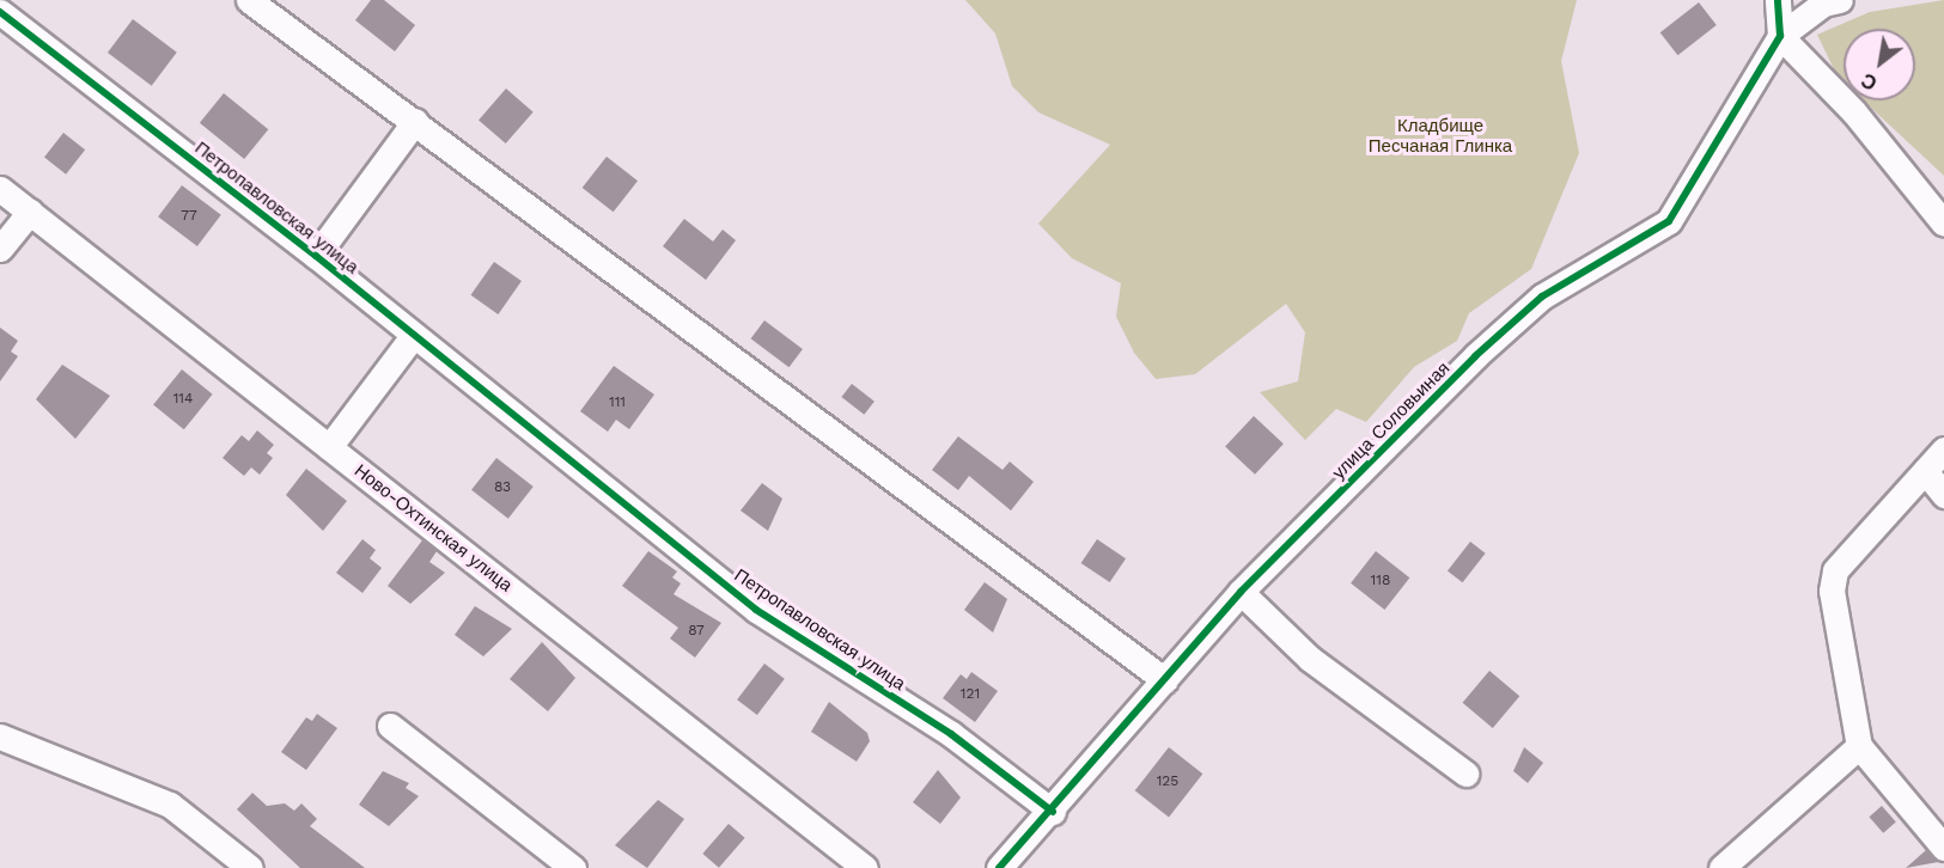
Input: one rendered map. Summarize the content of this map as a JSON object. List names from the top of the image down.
{
  "streets": {
    "street": ["Петропавловская улица", "улица Соловьиная", "Ново-Охтинская улица"]
  },
  "crossings": [
    ["Петропавловская улица", "улица Соловьиная"]
  ],
  "parks": ["Кладбище Песчаная Глинка"],
  "house_numbers": [
    "77",
    "114",
    "111",
    "83",
    "118",
    "87",
    "121",
    "125"
  ],
  "north": "bottom left"
}
